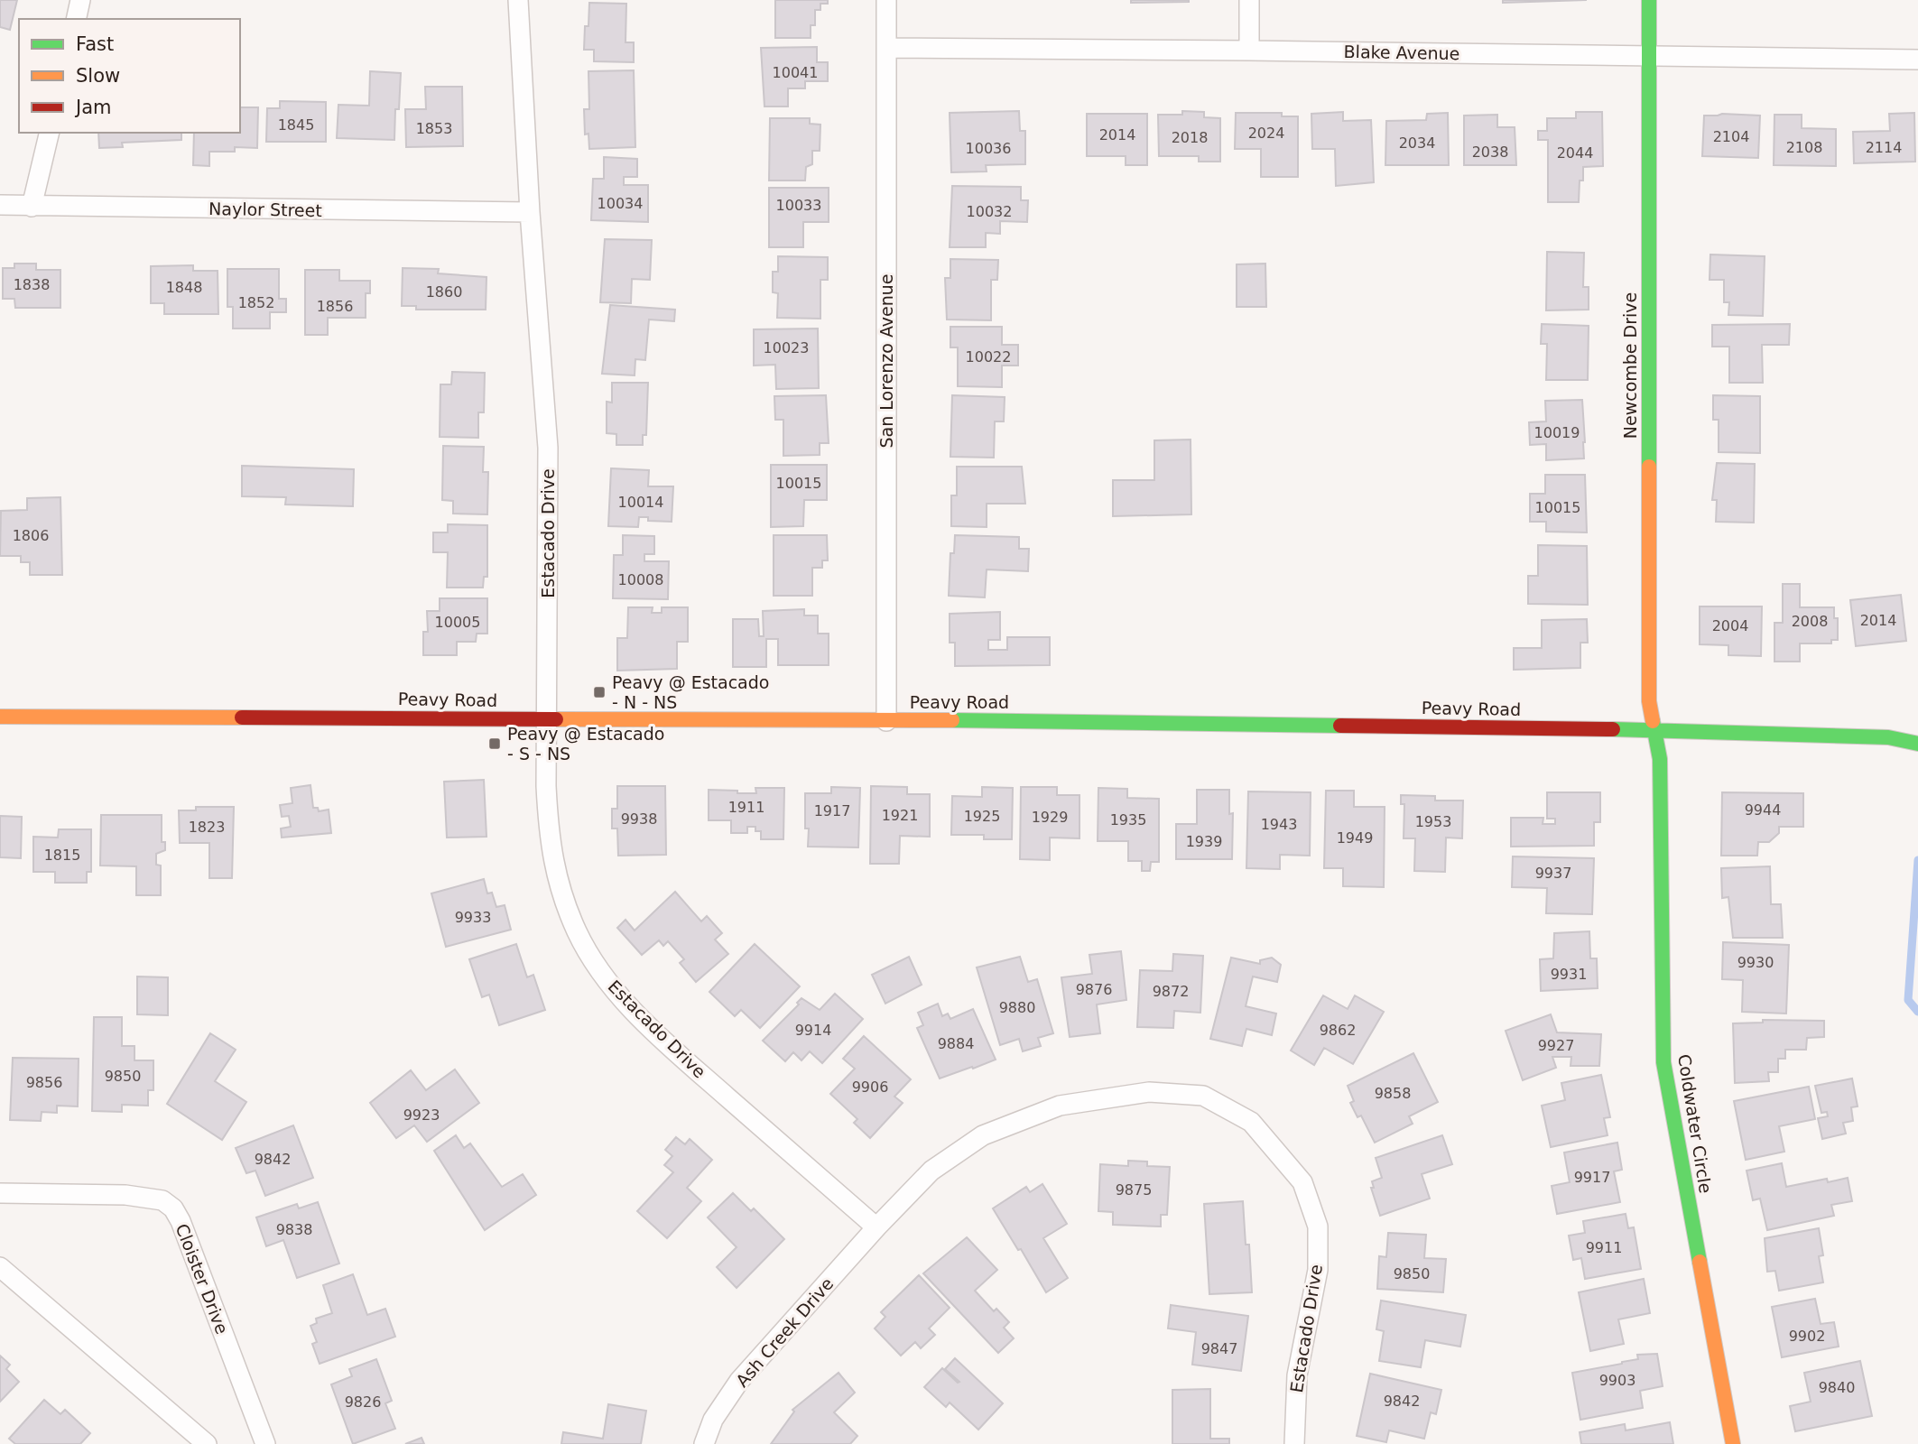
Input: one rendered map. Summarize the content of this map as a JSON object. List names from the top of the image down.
{
  "streets": {
    "street": [
      "Blake Avenue",
      "Naylor Street",
      "San Lorenzo Avenue",
      "Newcombe Drive",
      "Estacado Drive",
      "Peavy Road",
      "Coldwater Circle",
      "Cloister Drive",
      "Ash Creek Drive"
    ]
  },
  "crossings": [
    ["Blake Avenue", "San Lorenzo Avenue"],
    ["Blake Avenue", "Newcombe Drive"],
    ["Naylor Street", "Estacado Drive"],
    ["San Lorenzo Avenue", "Peavy Road"],
    ["Newcombe Drive", "Peavy Road"],
    ["Newcombe Drive", "Coldwater Circle"],
    ["Estacado Drive", "Peavy Road"],
    ["Estacado Drive", "Ash Creek Drive"],
    ["Peavy Road", "Coldwater Circle"]
  ],
  "places": {
    "transit": ["Peavy @ Estacado - N - NS", "Peavy @ Estacado - S - NS"]
  },
  "house_numbers": [
    "10041",
    "1845",
    "1853",
    "2024",
    "2014",
    "2104",
    "2018",
    "2034",
    "2108",
    "2114",
    "10036",
    "2038",
    "2044",
    "10034",
    "10033",
    "10032",
    "1838",
    "1848",
    "1860",
    "1852",
    "1856",
    "10023",
    "10022",
    "10019",
    "10015",
    "10014",
    "10015",
    "1806",
    "10008",
    "2014",
    "2008",
    "10005",
    "2004",
    "1911",
    "9944",
    "1917",
    "1921",
    "1925",
    "1929",
    "9938",
    "1935",
    "1953",
    "1943",
    "1823",
    "1949",
    "1939",
    "1815",
    "9937",
    "9933",
    "9930",
    "9931",
    "9876",
    "9872",
    "9880",
    "9914",
    "9862",
    "9884",
    "9927",
    "9850",
    "9856",
    "9906",
    "9858",
    "9923",
    "9842",
    "9917",
    "9875",
    "9838",
    "9911",
    "9850",
    "9902",
    "9847",
    "9903",
    "9840",
    "9842",
    "9826"
  ],
  "legend": ["Fast", "Slow", "Jam"]
}
